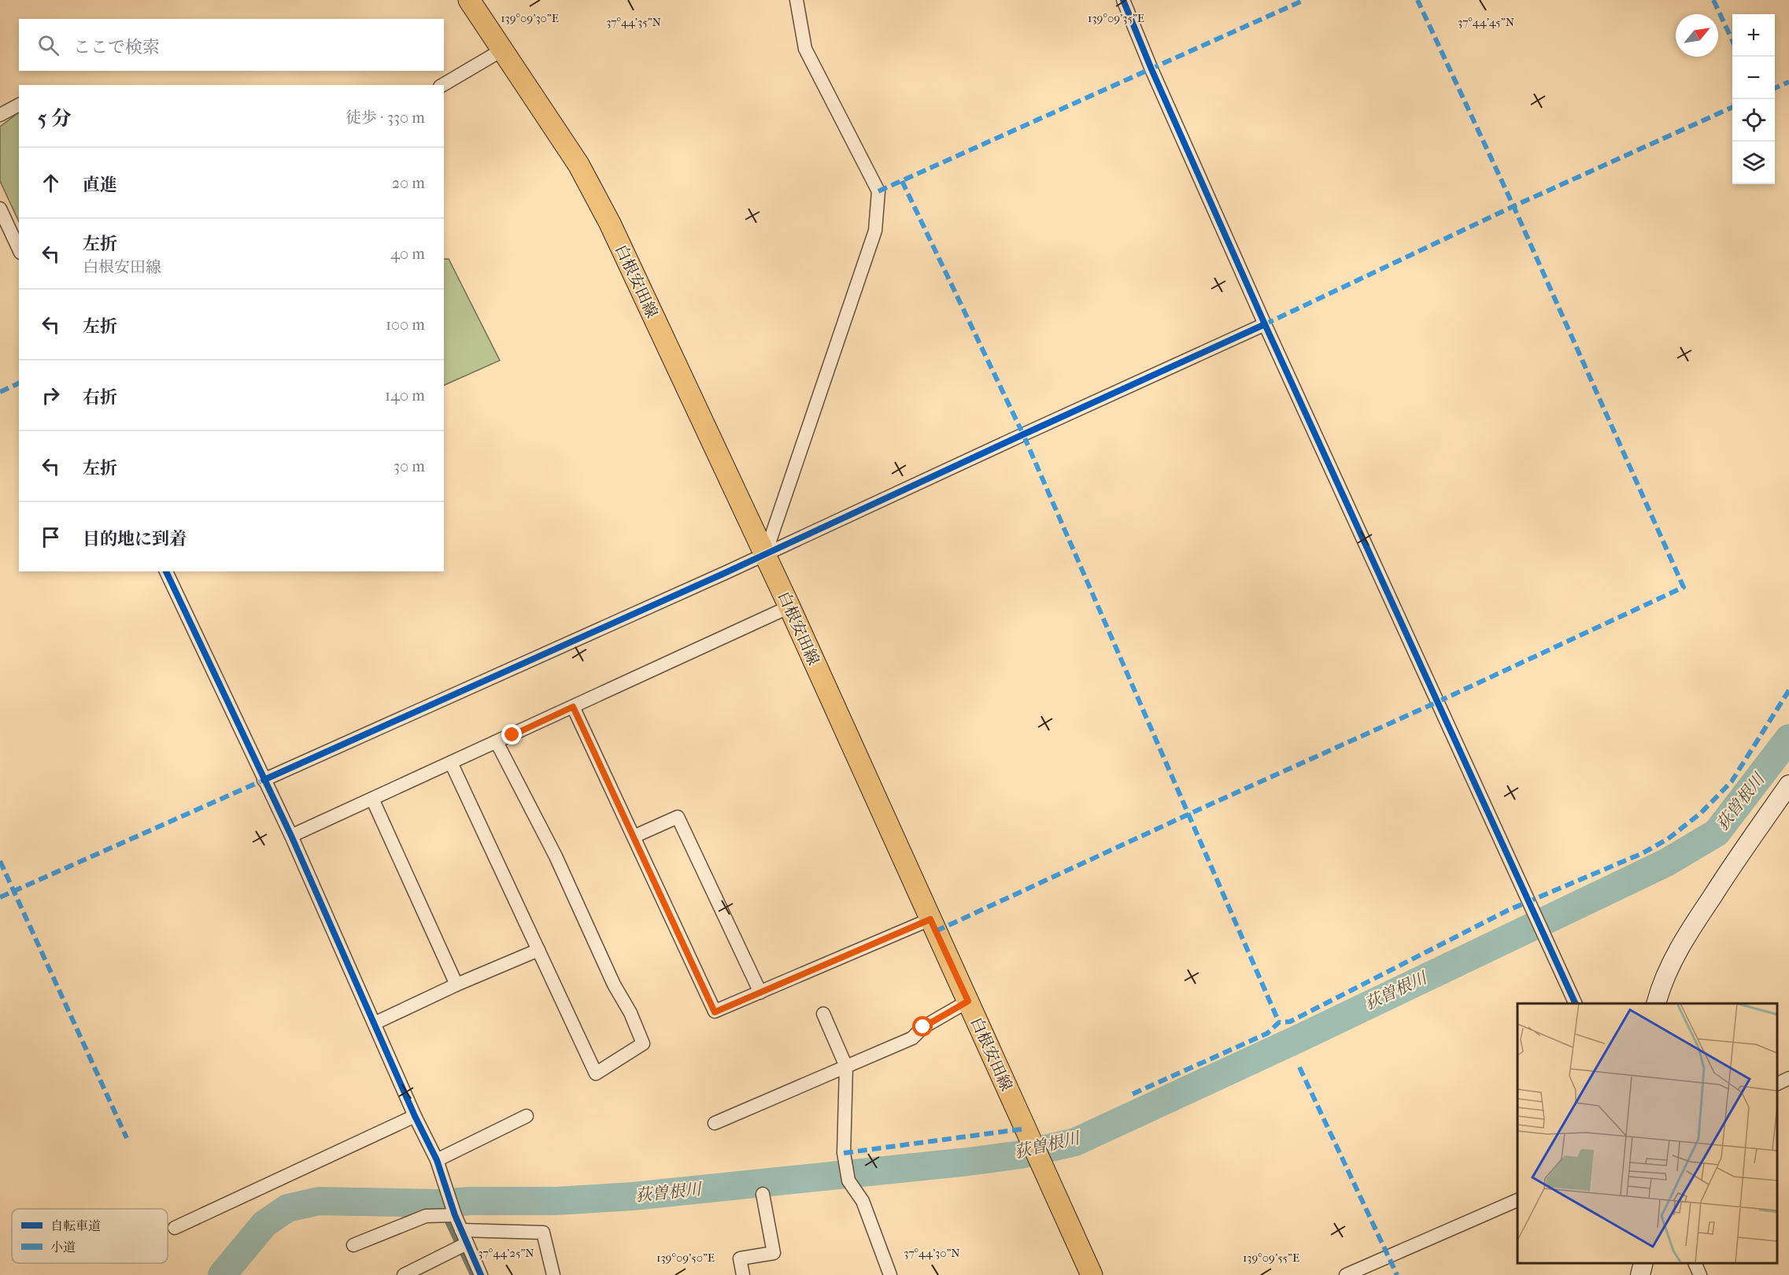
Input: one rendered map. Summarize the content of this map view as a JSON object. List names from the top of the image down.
{
  "streets": {
    "main road": ["白根安田線"]
  },
  "water": ["荻曽根川"],
  "legend": ["自転車道", "小道"],
  "north": "top right",
  "page": {
    "map_buttons": ["+", "−"],
    "search": "ここで検索",
    "heading": ["5 分", "徒歩 · 330 m"],
    "list": [
      ["直進", "20 m"],
      ["左折", "白根安田線", "40 m"],
      ["左折", "100 m"],
      ["右折", "140 m"],
      ["左折", "30 m"],
      "目的地に到着"
    ]
  },
  "coordinates": [
    "139°09'30\"E",
    "139°09'35\"E",
    "37°44'35\"N",
    "37°44'45\"N",
    "37°44'25\"N",
    "37°44'30\"N",
    "139°09'50\"E",
    "139°09'55\"E"
  ]
}
